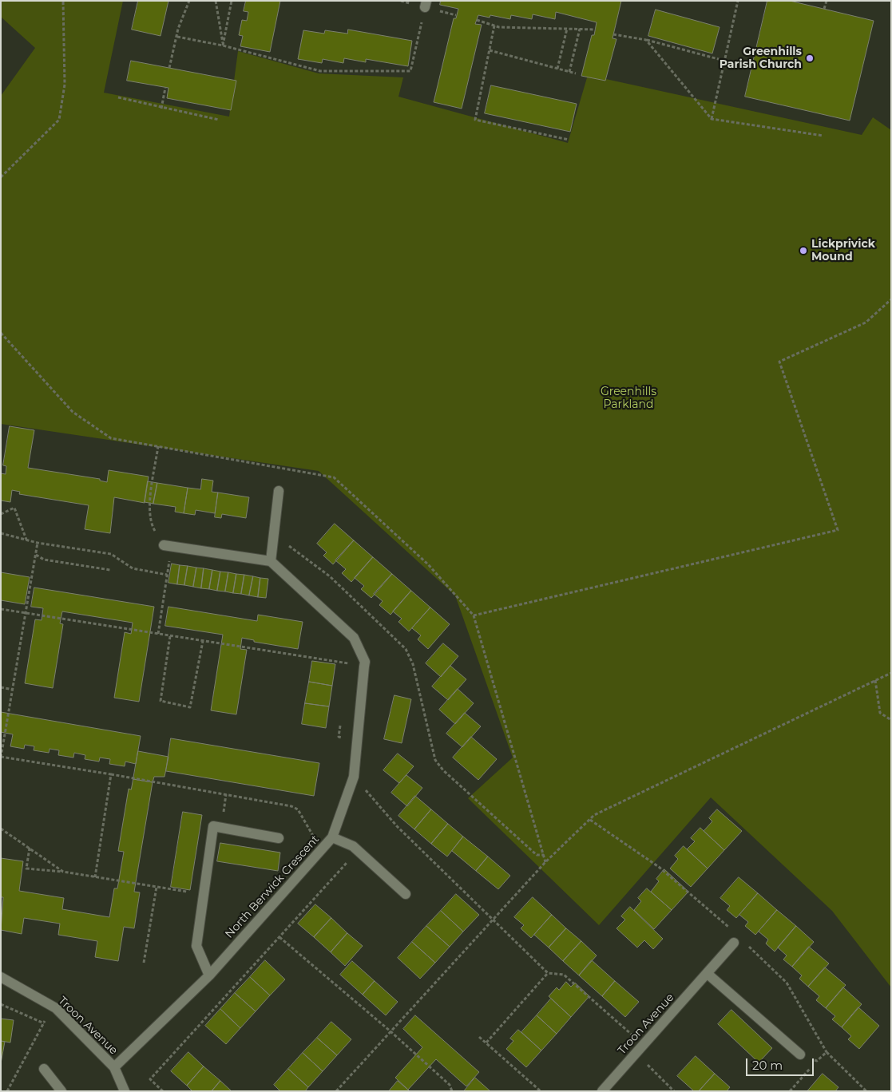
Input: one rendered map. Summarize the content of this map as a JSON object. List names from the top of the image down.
{
  "streets": {
    "street": ["North Berwick Crescent", "Troon Avenue"]
  },
  "crossings": [
    ["North Berwick Crescent", "Troon Avenue"]
  ],
  "parks": ["Greenhills Parkland"],
  "places": ["Greenhills Parish Church", "Lickprivick Mound"],
  "scale_bar": "20 m"
}
